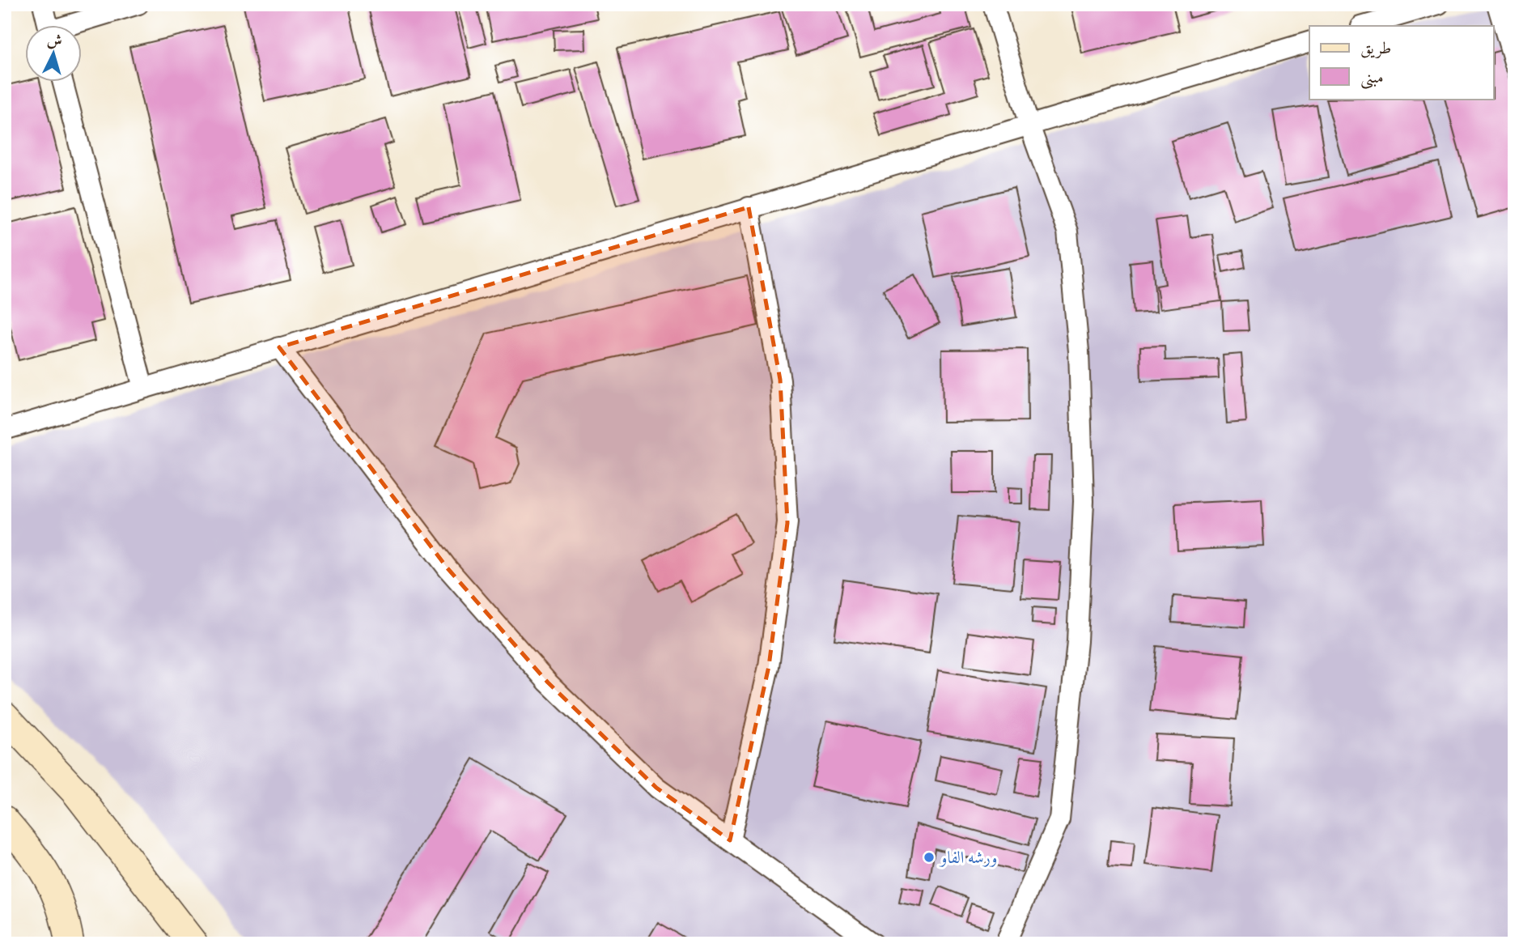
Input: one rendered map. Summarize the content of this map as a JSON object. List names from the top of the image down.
{
  "places": ["ورشه الفاو"],
  "legend": ["طريق", "مبنى"],
  "north": "top"
}
